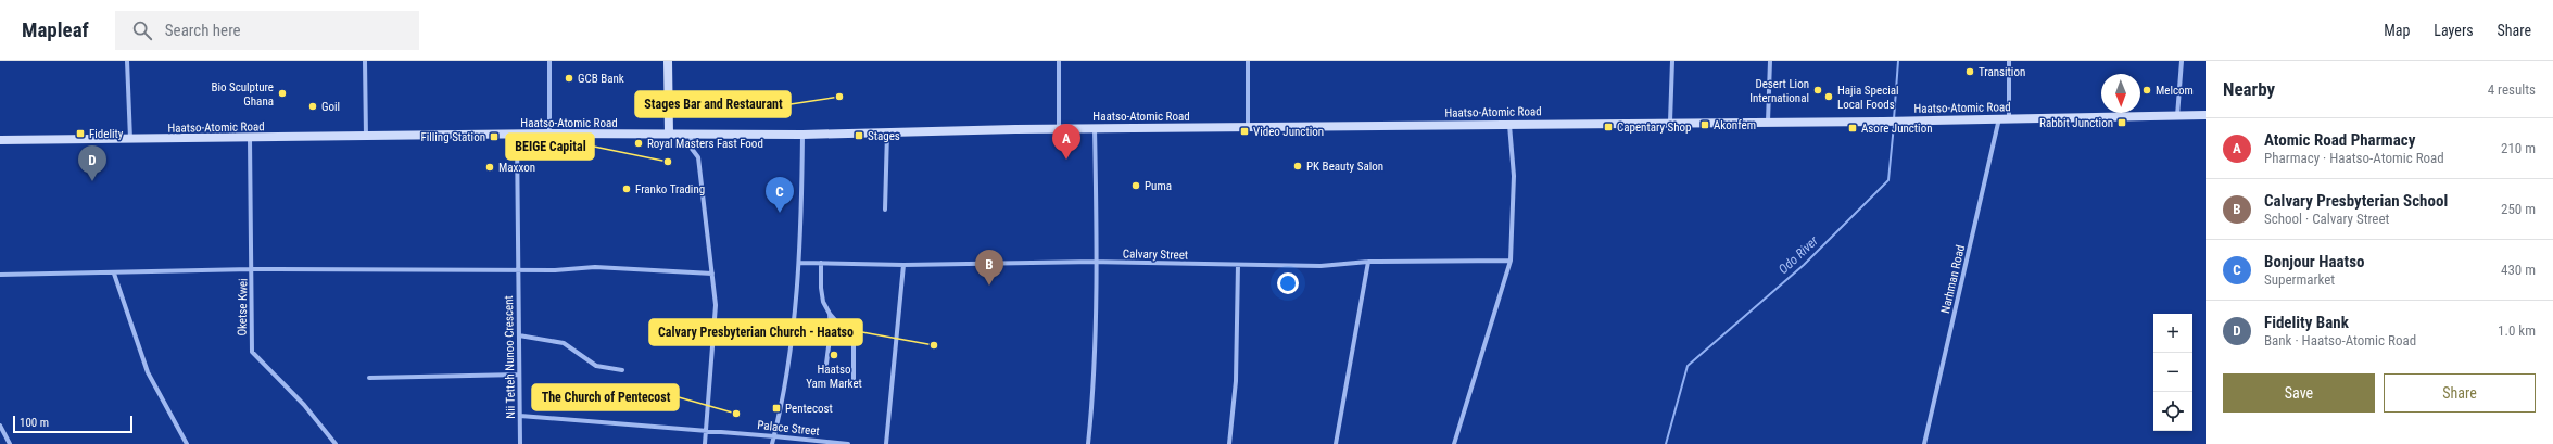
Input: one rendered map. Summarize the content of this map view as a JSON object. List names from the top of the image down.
{
  "streets": {
    "main road": ["Haatso-Atomic Road"],
    "street": [
      "Calvary Street",
      "Narhman Road",
      "Oketse Kwei",
      "Nii Tetteh Nunoo Crescent",
      "Palace Street"
    ]
  },
  "crossings": [
    ["Haatso-Atomic Road", "Narhman Road"],
    ["Haatso-Atomic Road", "Oketse Kwei"],
    ["Haatso-Atomic Road", "Nii Tetteh Nunoo Crescent"],
    ["Nii Tetteh Nunoo Crescent", "Palace Street"]
  ],
  "water": ["Odo River"],
  "places": {
    "other": [
      "Transition",
      "GCB Bank",
      "Desert Lion International",
      "Melcom",
      "Bio Sculpture Ghana",
      "Stages Bar and Restaurant",
      "Hajia Special Local Foods",
      "Goil",
      "Royal Masters Fast Food",
      "BEIGE Capital",
      "PK Beauty Salon",
      "Maxxon",
      "Puma",
      "Franko Trading",
      "Calvary Presbyterian Church - Haatso",
      "Haatso Yam Market",
      "The Church of Pentecost"
    ],
    "transit": [
      "Rabbit Junction",
      "Akonfem",
      "Capentary Shop",
      "Asore Junction",
      "Video Junction",
      "Fidelity",
      "Stages",
      "Filling Station",
      "Pentecost"
    ]
  },
  "scale_bar": "100 m",
  "north": "bottom",
  "page": {
    "header": "Mapleaf",
    "search": "Search here",
    "nav": ["Map", "Layers", "Share"],
    "heading": ["Nearby", "4 results"],
    "list": [
      {
        "mark": "A",
        "name": "Atomic Road Pharmacy",
        "note": "Pharmacy · Haatso-Atomic Road",
        "value": "210 m"
      },
      {
        "mark": "B",
        "name": "Calvary Presbyterian School",
        "note": "School · Calvary Street",
        "value": "250 m"
      },
      {
        "mark": "C",
        "name": "Bonjour Haatso",
        "note": "Supermarket",
        "value": "430 m"
      },
      {
        "mark": "D",
        "name": "Fidelity Bank",
        "note": "Bank · Haatso-Atomic Road",
        "value": "1.0 km"
      }
    ],
    "pins": [
      "A",
      "D",
      "C",
      "B"
    ],
    "map_buttons": ["+", "−"],
    "buttons": ["Save", "Share"],
    "scale": "100 m"
  }
}
